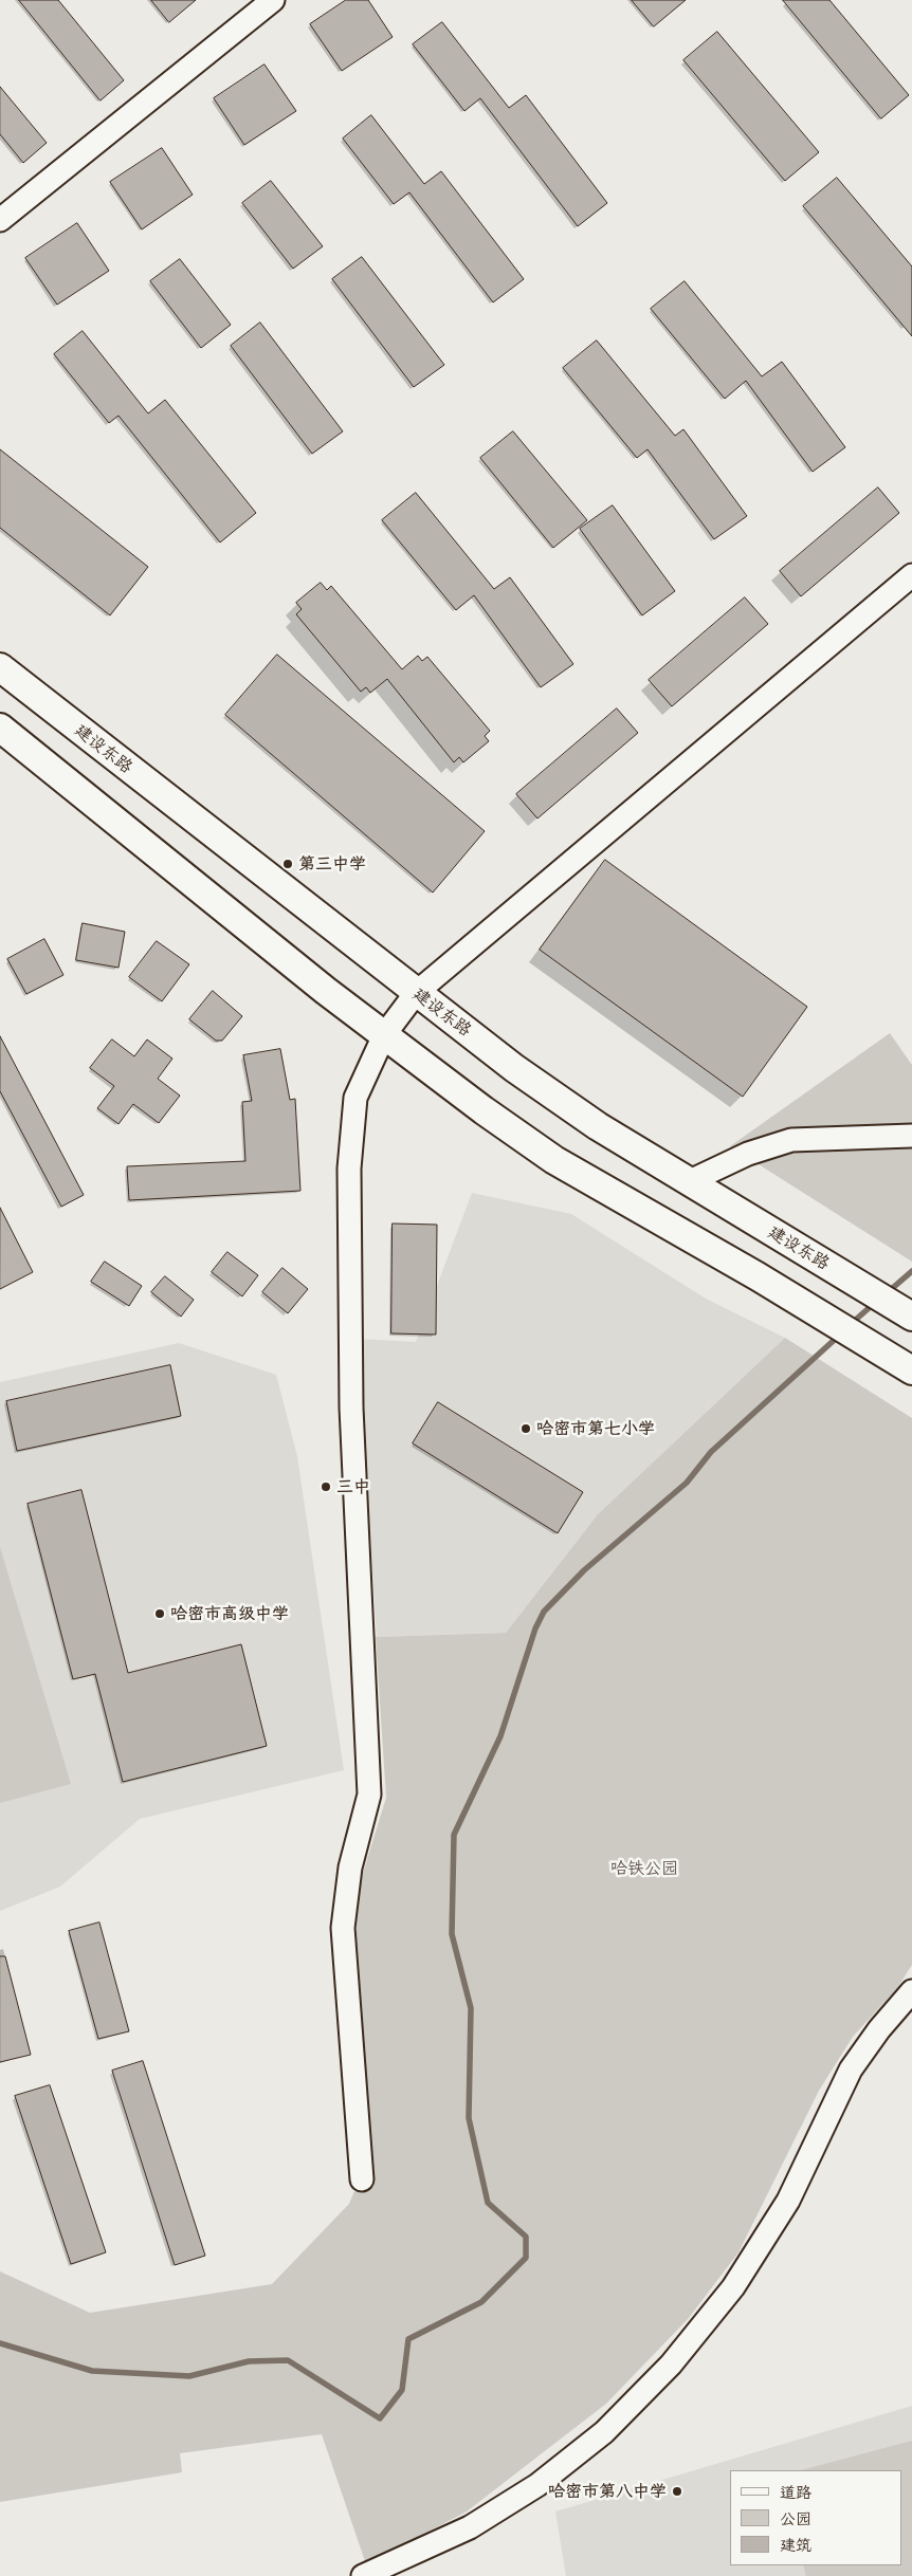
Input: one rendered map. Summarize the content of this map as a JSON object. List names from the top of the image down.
{
  "streets": {
    "main road": ["建设东路"]
  },
  "parks": ["哈铁公园"],
  "places": [
    "第三中学",
    "哈密市第七小学",
    "三中",
    "哈密市高级中学",
    "哈密市第八中学"
  ],
  "legend": ["道路", "公园", "建筑"]
}
